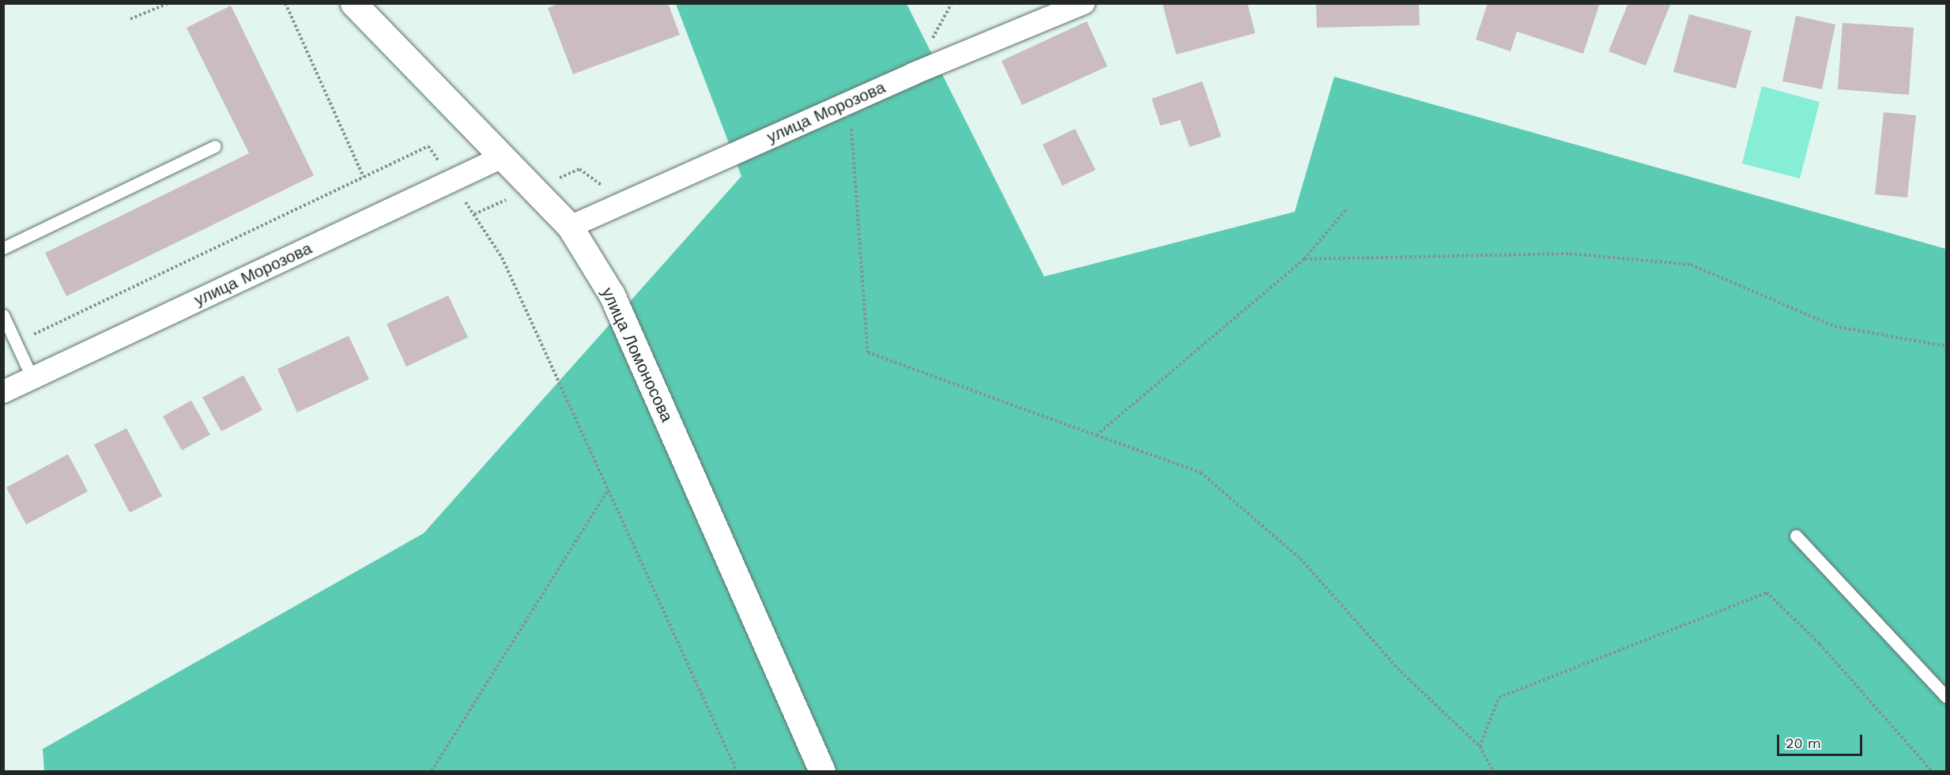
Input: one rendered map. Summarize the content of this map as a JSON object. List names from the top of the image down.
{
  "streets": {
    "main road": ["улица Ломоносова"],
    "street": ["улица Морозова"]
  },
  "crossings": [
    ["улица Морозова", "улица Ломоносова"]
  ],
  "scale_bar": "20 m"
}
